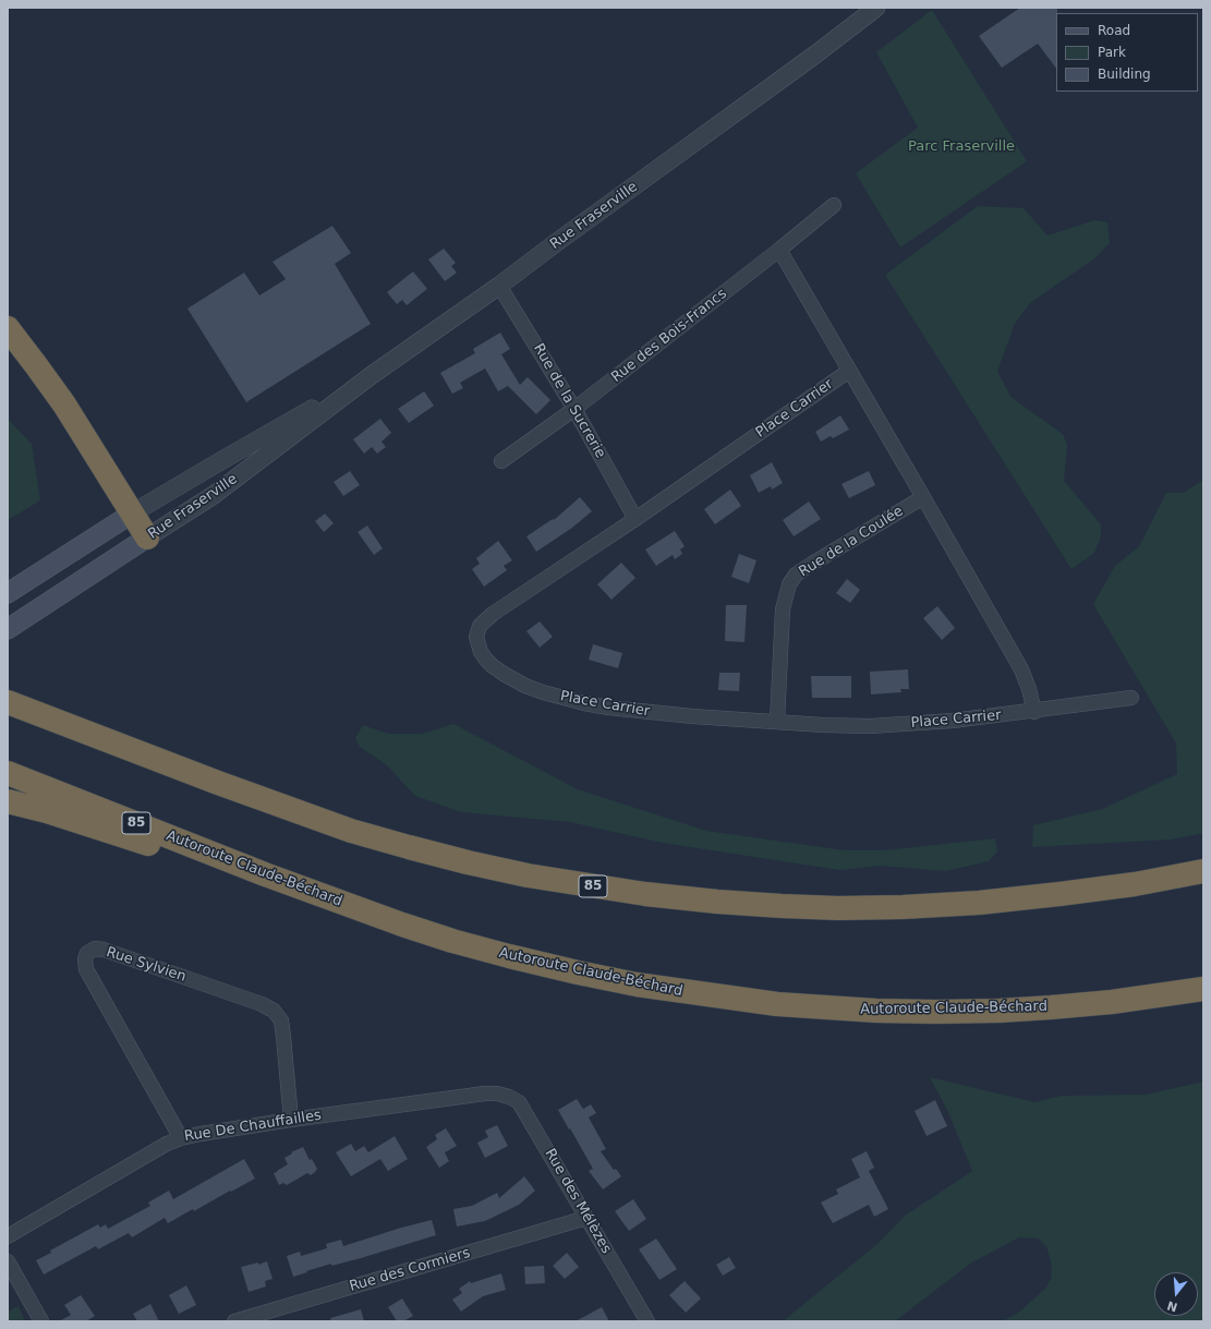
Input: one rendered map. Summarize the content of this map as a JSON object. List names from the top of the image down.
{
  "streets": {
    "highway": ["85", "Autoroute Claude-Béchard"],
    "main road": ["Rue Fraserville"],
    "street": [
      "Rue des Bois-Francs",
      "Rue de la Sucrerie",
      "Place Carrier",
      "Rue de la Coulée",
      "Rue Sylvien",
      "Rue De Chauffailles",
      "Rue des Mélèzes",
      "Rue des Cormiers"
    ]
  },
  "crossings": [
    ["Rue Fraserville", "Rue de la Sucrerie"],
    ["Rue des Bois-Francs", "Rue de la Sucrerie"],
    ["Rue des Bois-Francs", "Place Carrier"],
    ["Rue de la Sucrerie", "Place Carrier"],
    ["Place Carrier", "Rue de la Coulée"],
    ["Rue Sylvien", "Rue De Chauffailles"],
    ["Rue De Chauffailles", "Rue des Mélèzes"],
    ["Rue des Mélèzes", "Rue des Cormiers"]
  ],
  "parks": ["Parc Fraserville"],
  "legend": ["Road", "Park", "Building"],
  "north": "bottom"
}
